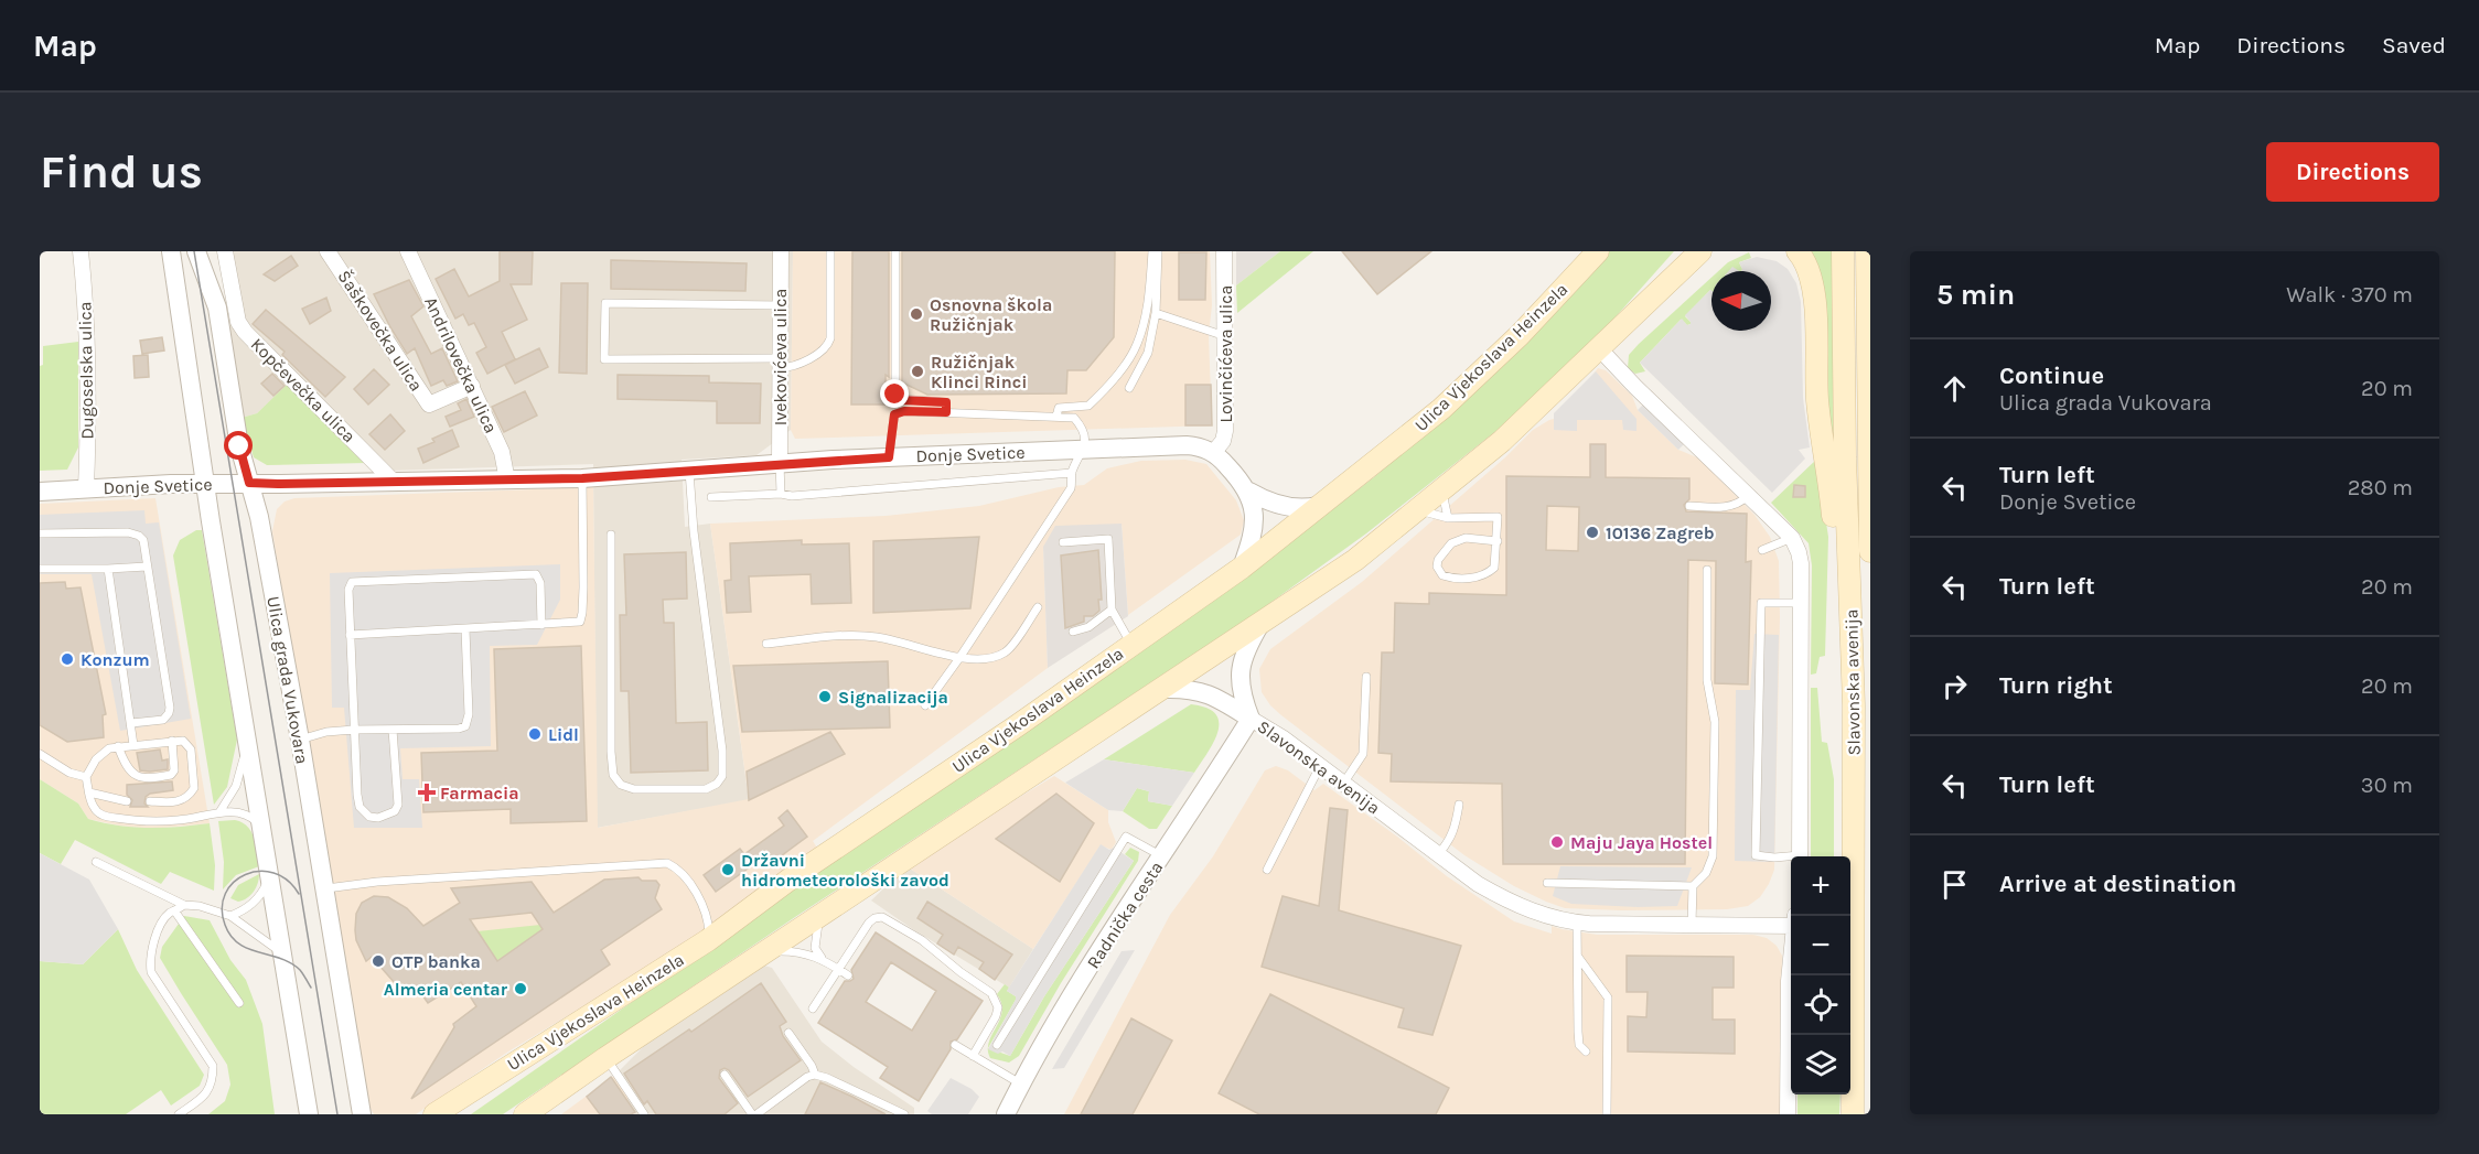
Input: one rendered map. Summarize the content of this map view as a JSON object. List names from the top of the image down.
{
  "streets": {
    "main road": ["Ulica Vjekoslava Heinzela", "Slavonska avenija"],
    "street": [
      "Šaškovečka ulica",
      "Lovinčićeva ulica",
      "Ivekovićeva ulica",
      "Andrilovečka ulica",
      "Dugoselska ulica",
      "Kopčevečka ulica",
      "Donje Svetice",
      "Ulica grada Vukovara",
      "Radnička cesta"
    ]
  },
  "crossings": [
    ["Šaškovečka ulica", "Andrilovečka ulica"],
    ["Lovinčićeva ulica", "Donje Svetice"],
    ["Ivekovićeva ulica", "Donje Svetice"],
    ["Andrilovečka ulica", "Donje Svetice"],
    ["Dugoselska ulica", "Donje Svetice"],
    ["Kopčevečka ulica", "Donje Svetice"],
    ["Donje Svetice", "Ulica grada Vukovara"],
    ["Slavonska avenija", "Radnička cesta"]
  ],
  "places": {
    "other": [
      "Osnovna škola Ružičnjak",
      "Ružičnjak Klinci Rinci",
      "10136 Zagreb",
      "Konzum",
      "Signalizacija",
      "Lidl",
      "Maju Jaya Hostel",
      "Državni hidrometeorološki zavod",
      "OTP banka",
      "Almeria centar"
    ],
    "health": ["Farmacia"]
  },
  "north": "left",
  "page": {
    "header": "Map",
    "nav": ["Map", "Directions", "Saved"],
    "buttons": "Directions",
    "title": "Find us",
    "heading": ["5 min", "Walk · 370 m"],
    "list": [
      ["Continue", "Ulica grada Vukovara", "20 m"],
      ["Turn left", "Donje Svetice", "280 m"],
      ["Turn left", "20 m"],
      ["Turn right", "20 m"],
      ["Turn left", "30 m"],
      "Arrive at destination"
    ],
    "map_buttons": ["+", "−"]
  }
}
